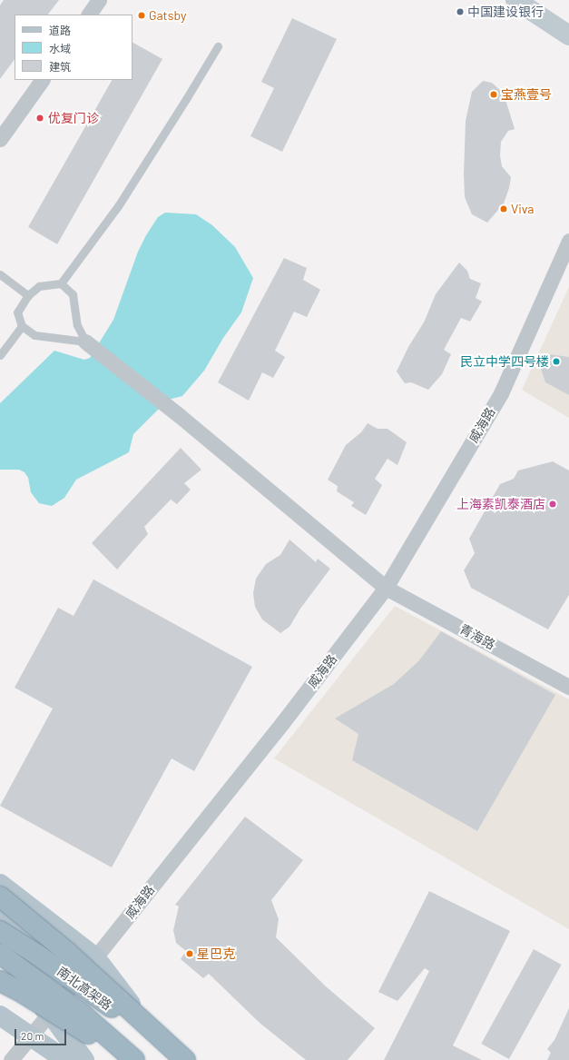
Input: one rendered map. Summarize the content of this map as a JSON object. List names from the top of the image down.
{
  "streets": {
    "highway": ["南北高架路"],
    "street": ["威海路", "青海路"]
  },
  "crossings": [
    ["威海路", "青海路"]
  ],
  "places": [
    "中国建设银行",
    "Gatsby",
    "宝燕壹号",
    "优复门诊",
    "Viva",
    "民立中学四号楼",
    "上海素凯泰酒店",
    "星巴克"
  ],
  "legend": ["道路", "水域", "建筑"],
  "scale_bar": "20 m"
}
